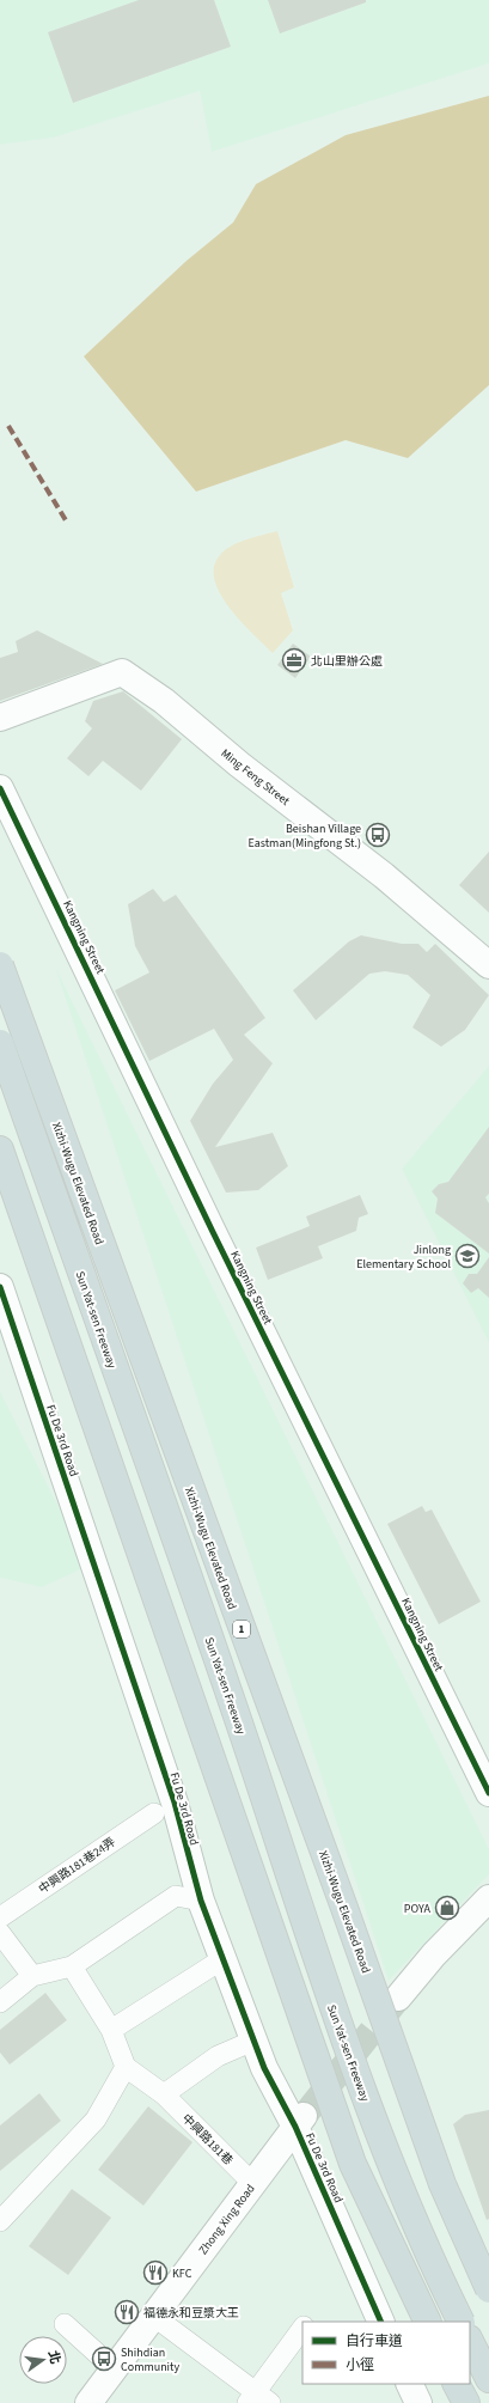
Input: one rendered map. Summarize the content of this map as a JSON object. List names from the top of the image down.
{
  "streets": {
    "highway": ["Xizhi-Wugu Elevated Road", "Sun Yat-sen Freeway", "1"],
    "street": [
      "Ming Feng Street",
      "Kangning Street",
      "Fu De 3rd Road",
      "中興路181巷24弄",
      "中興路181巷",
      "Zhong Xing Road"
    ]
  },
  "crossings": [
    ["Fu De 3rd Road", "Zhong Xing Road"],
    ["中興路181巷", "Zhong Xing Road"]
  ],
  "places": {
    "office": ["北山里辦公處"],
    "bus stop": ["Beishan Village Eastman(Mingfong St.)", "Shihdian Community"],
    "school or university": ["Jinlong Elementary School"],
    "shop": ["POYA"],
    "restaurant": ["KFC", "福德永和豆漿大王"]
  },
  "legend": ["自行車道", "小徑"],
  "north": "right"
}
